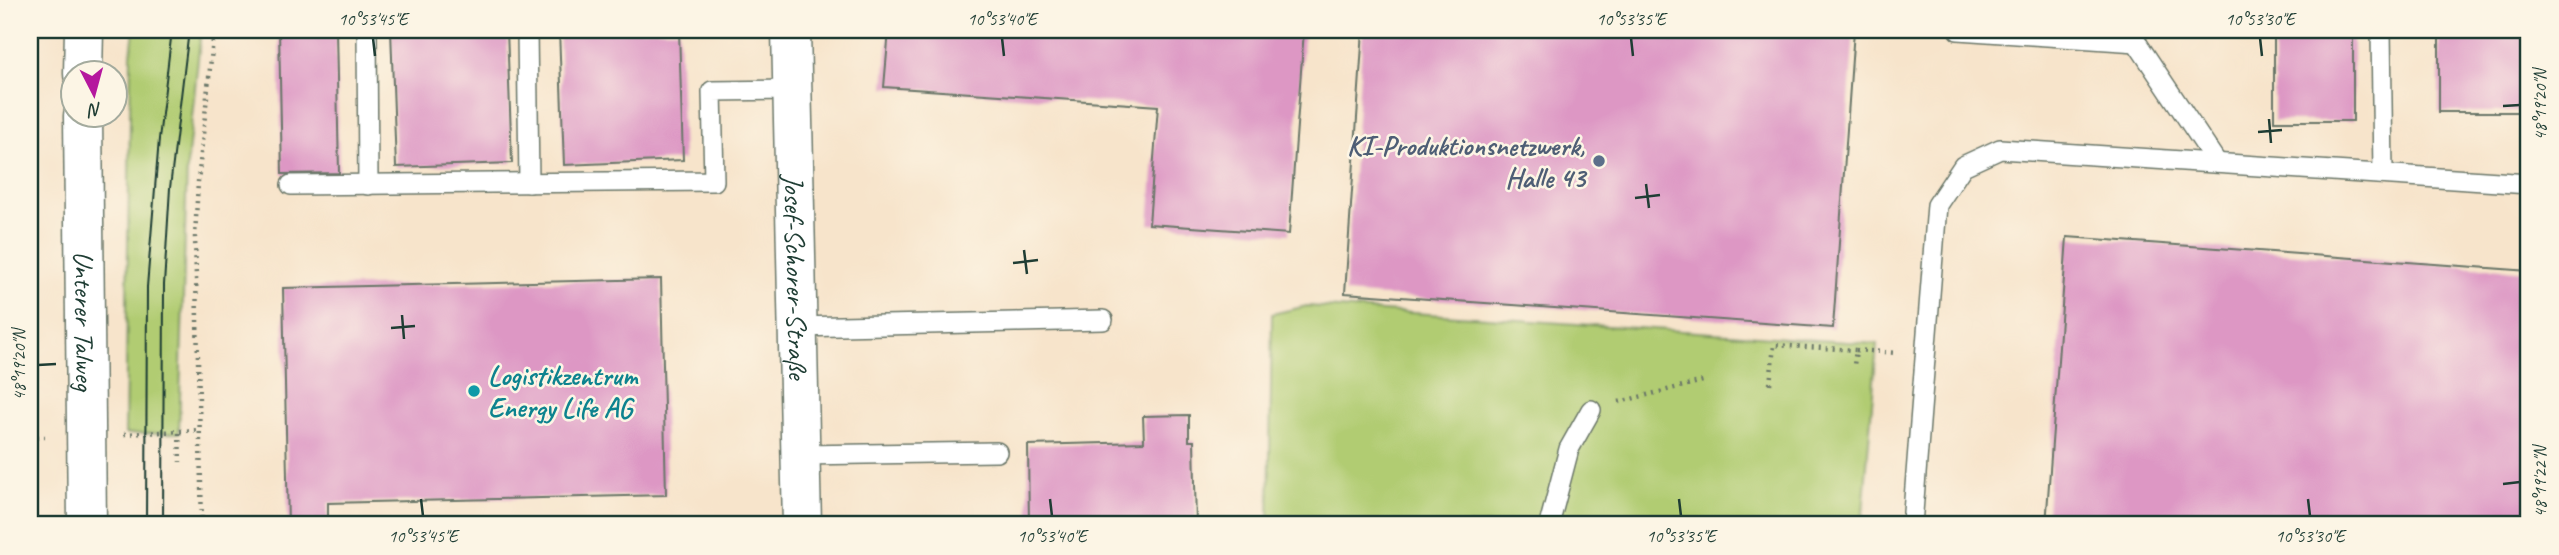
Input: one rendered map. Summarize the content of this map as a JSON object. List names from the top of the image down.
{
  "streets": {
    "street": ["Josef-Schorer-Straße", "Unterer Talweg"]
  },
  "places": ["KI-Produktionsnetzwerk, Halle 43", "Logistikzentrum Energy Life AG"],
  "north": "bottom",
  "coordinates": [
    "10°53'45\"E",
    "10°53'40\"E",
    "10°53'35\"E",
    "10°53'30\"E",
    "48°19'20\"N",
    "48°19'22\"N"
  ]
}
